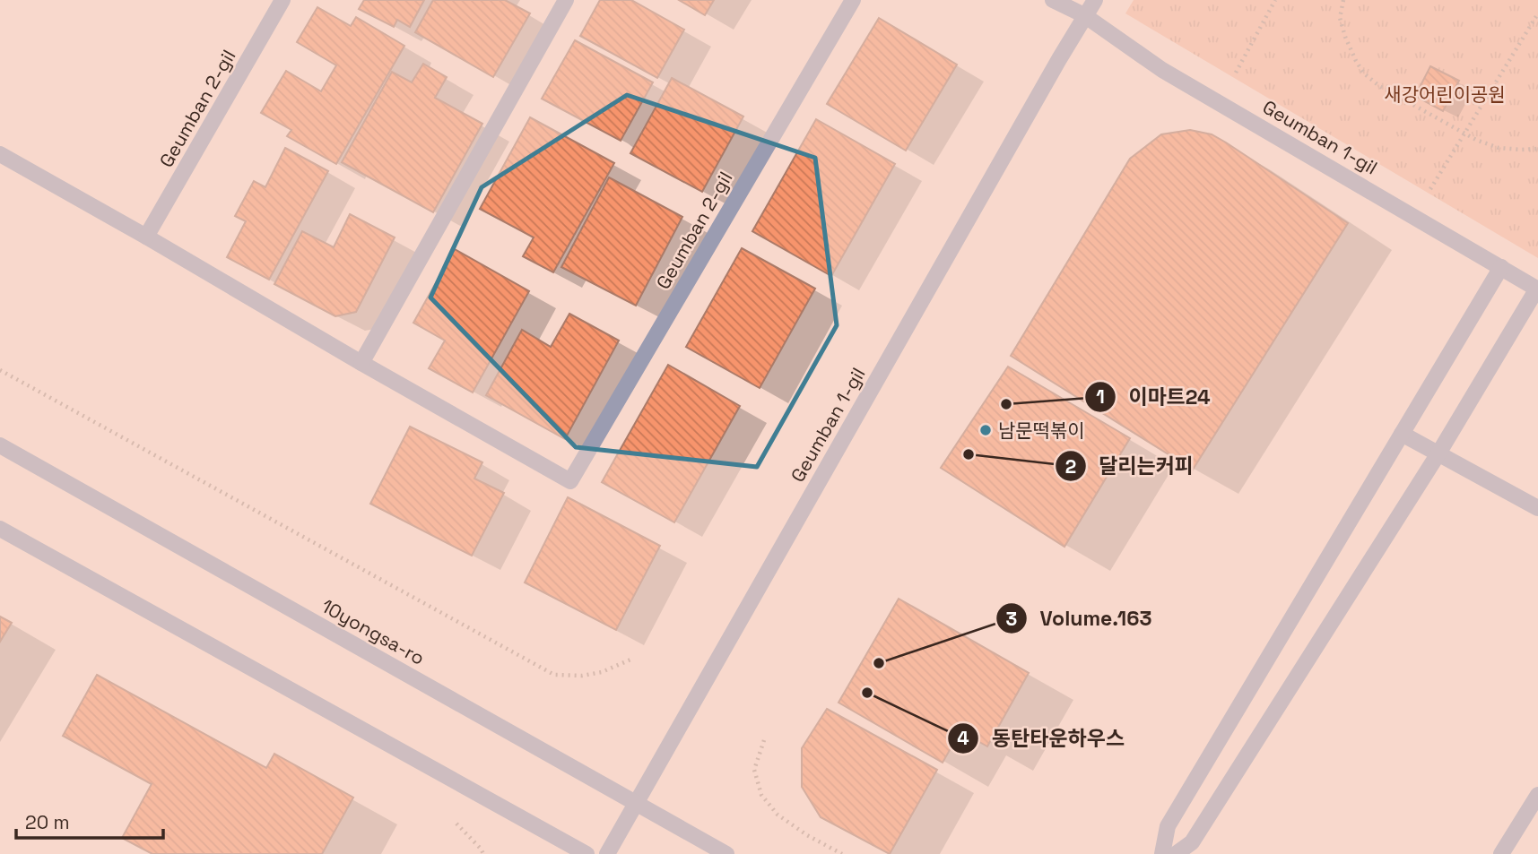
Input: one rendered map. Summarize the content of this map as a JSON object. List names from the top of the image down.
{
  "streets": {
    "street": ["Geumban 2-gil", "Geumban 1-gil", "10yongsa-ro"]
  },
  "crossings": [
    ["Geumban 1-gil", "10yongsa-ro"]
  ],
  "parks": ["새강어린이공원"],
  "places": [
    "이마트24",
    "남문떡볶이",
    "달리는커피",
    "Volume.163",
    "동탄타운하우스"
  ],
  "scale_bar": "20 m"
}
